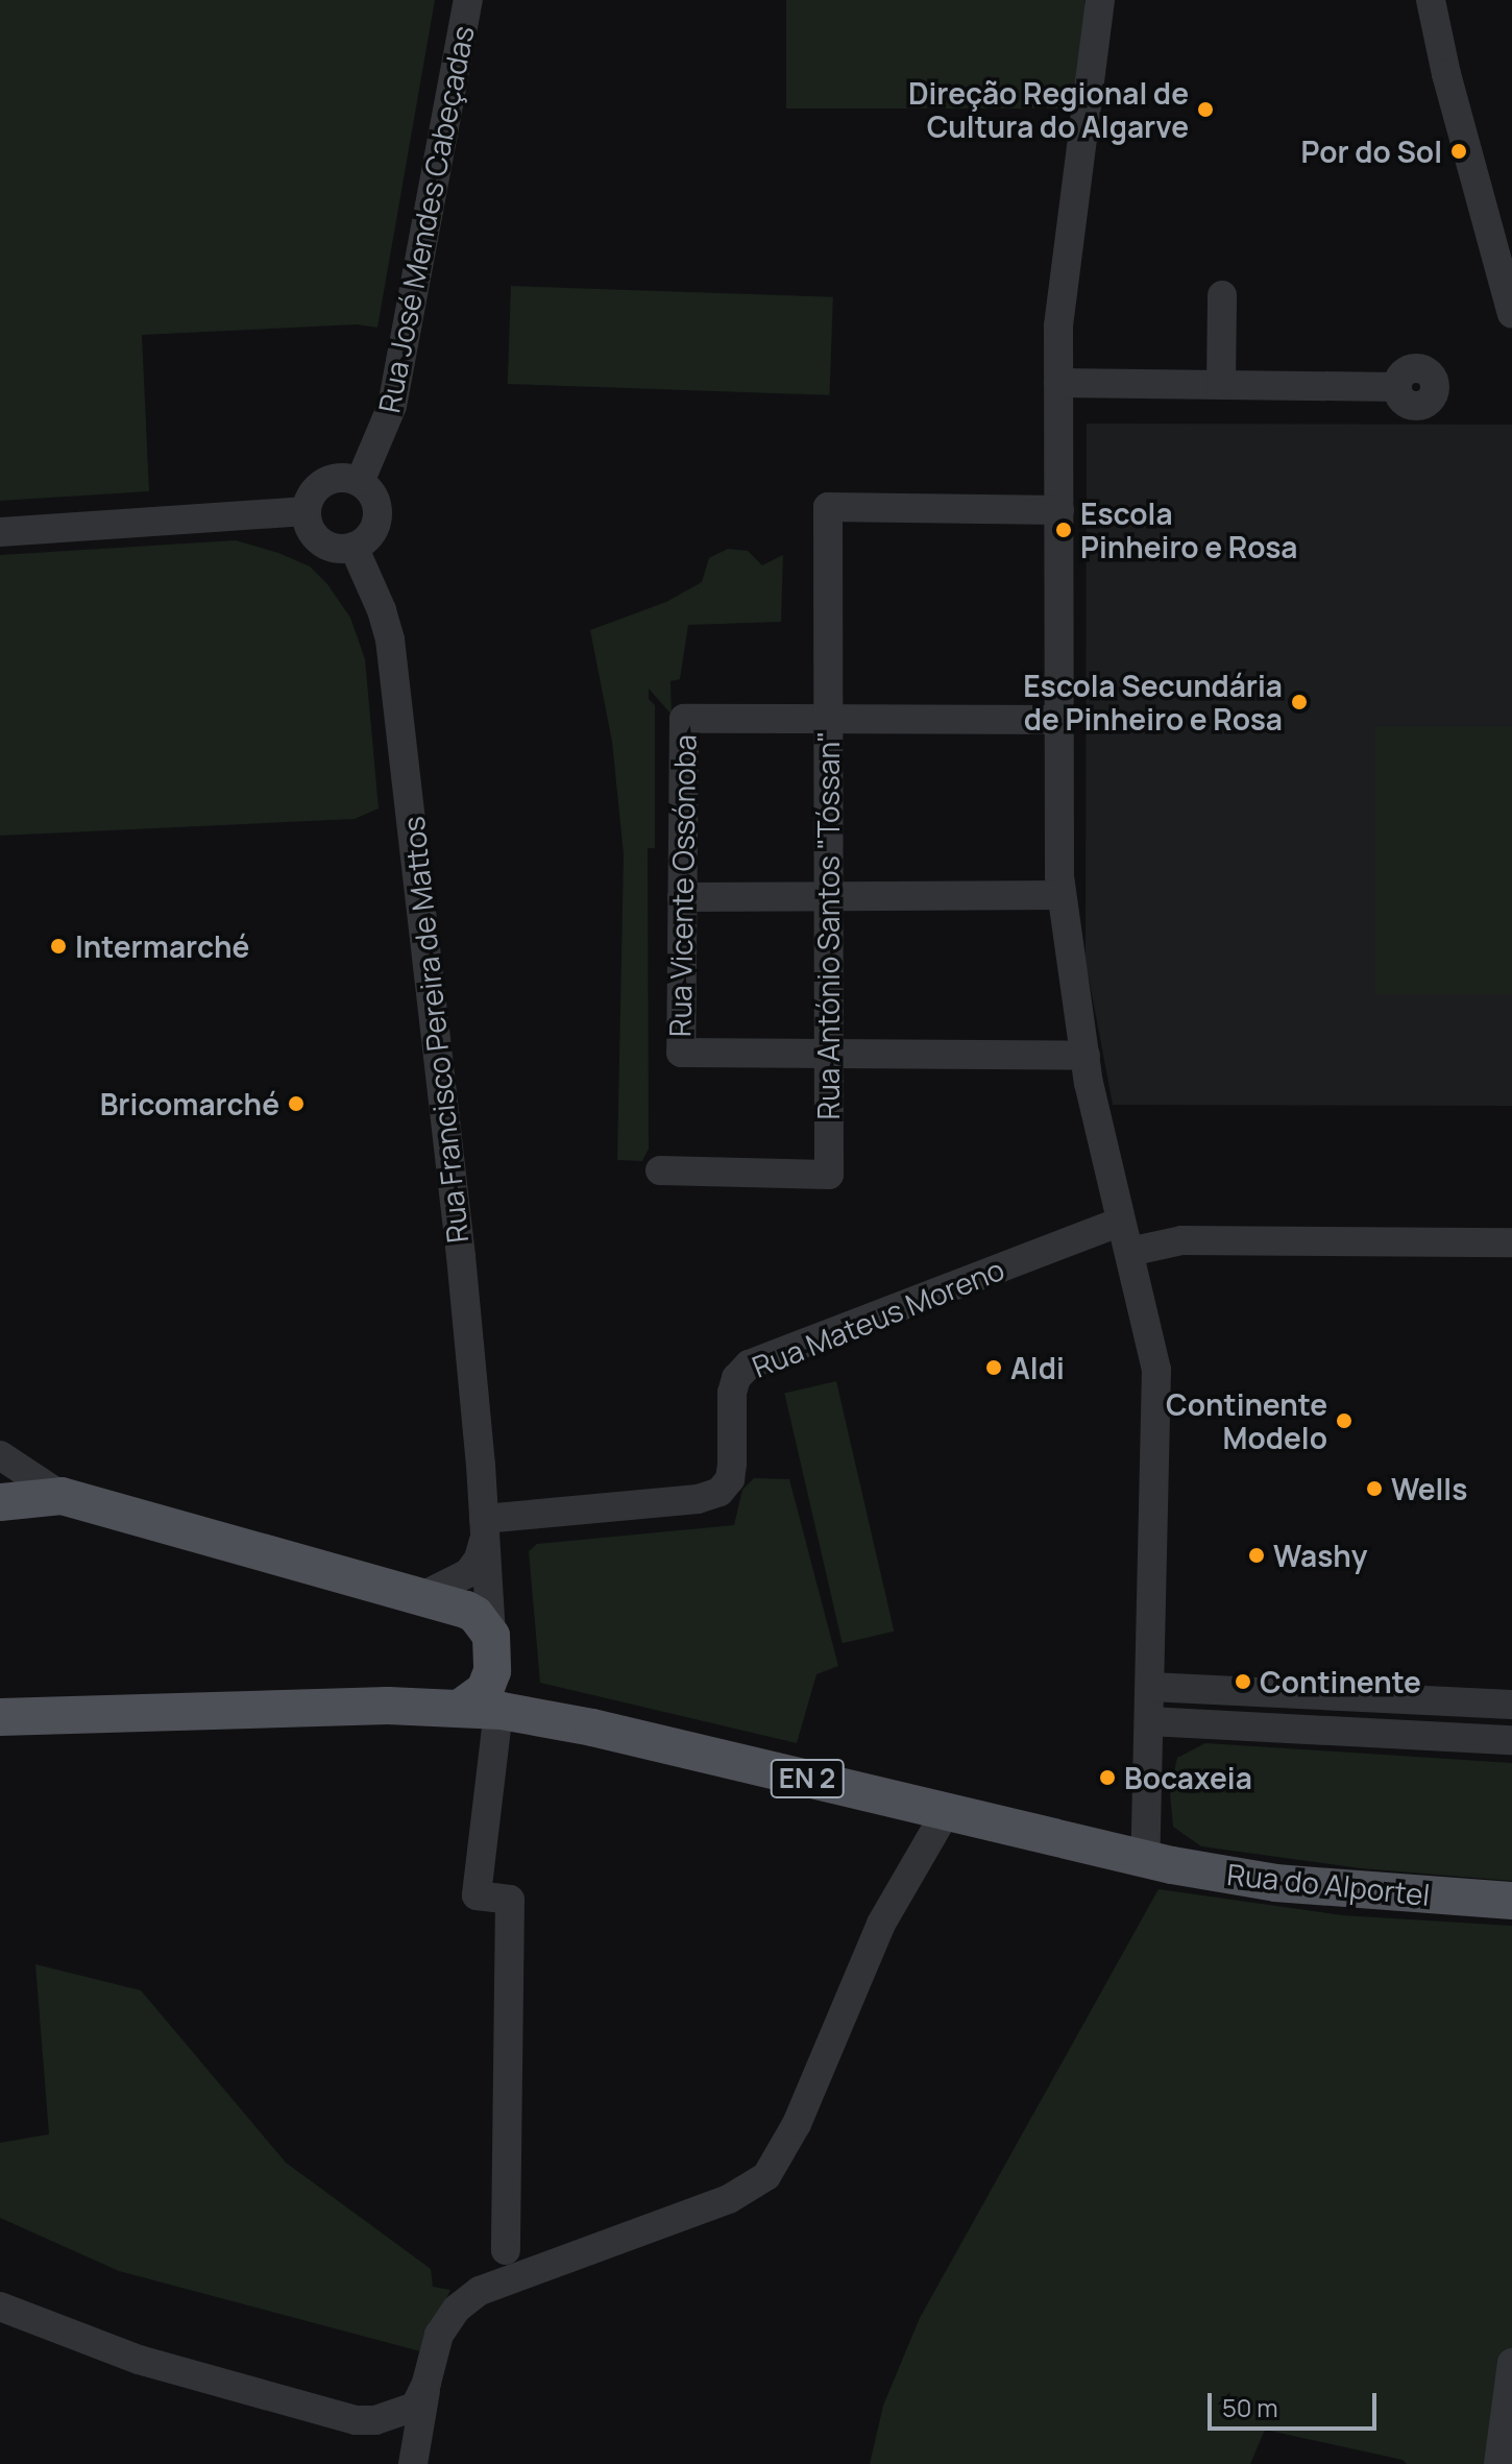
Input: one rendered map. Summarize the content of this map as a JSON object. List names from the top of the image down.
{
  "streets": {
    "main road": ["EN 2", "Rua do Alportel"],
    "street": [
      "Rua José Mendes Cabeçadas",
      "Rua Vicente Ossónoba",
      "Rua António Santos \"Tóssan\"",
      "Rua Francisco Pereira de Mattos",
      "Rua Mateus Moreno"
    ]
  },
  "crossings": [
    ["Rua José Mendes Cabeçadas", "Rua Francisco Pereira de Mattos"],
    ["Rua Vicente Ossónoba", "Rua António Santos \"Tóssan\""],
    ["Rua Francisco Pereira de Mattos", "Rua Mateus Moreno"],
    ["EN 2", "Rua do Alportel"]
  ],
  "places": [
    "Direção Regional de Cultura do Algarve",
    "Por do Sol",
    "Escola Pinheiro e Rosa",
    "Escola Secundária de Pinheiro e Rosa",
    "Intermarché",
    "Bricomarché",
    "Aldi",
    "Continente Modelo",
    "Wells",
    "Washy",
    "Continente",
    "Bocaxeia"
  ],
  "scale_bar": "50 m"
}
